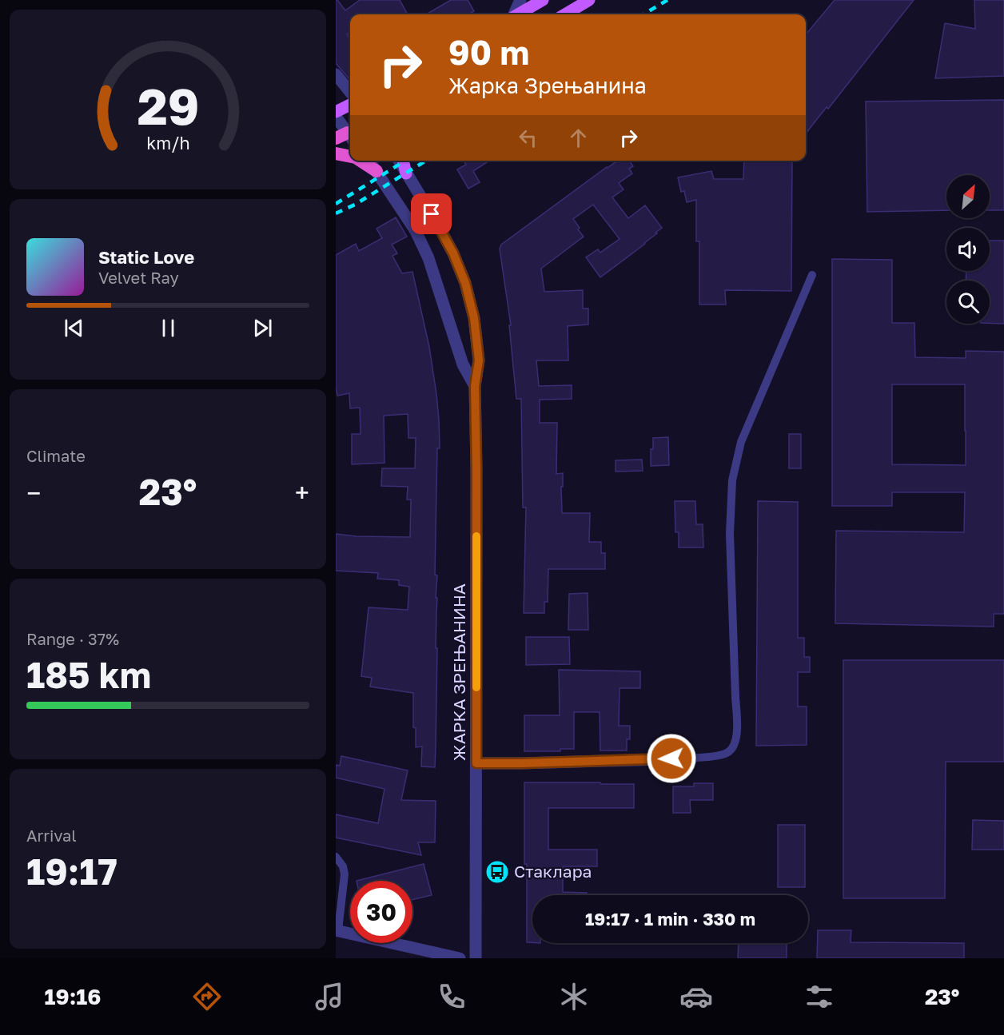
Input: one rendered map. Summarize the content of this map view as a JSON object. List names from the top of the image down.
{
  "streets": {
    "street": ["ЖАРКА ЗРЕЊАНИНА"]
  },
  "places": {
    "bus stop": ["Стаклара"]
  },
  "north": "top right",
  "page": {
    "turn": ["90 m", "Жарка Зрењанина"],
    "song": ["Static Love", "Velvet Ray"],
    "tile": [
      "Climate",
      ["Range · 37%", "185 km"],
      ["Arrival", "19:17"]
    ],
    "heat": ["−", "23°", "+"],
    "limit": "30",
    "trip": "19:17 · 1 min · 330 m",
    "tabs": ["19:16", "23°"],
    "gauge": ["29", "km/h"]
  }
}
